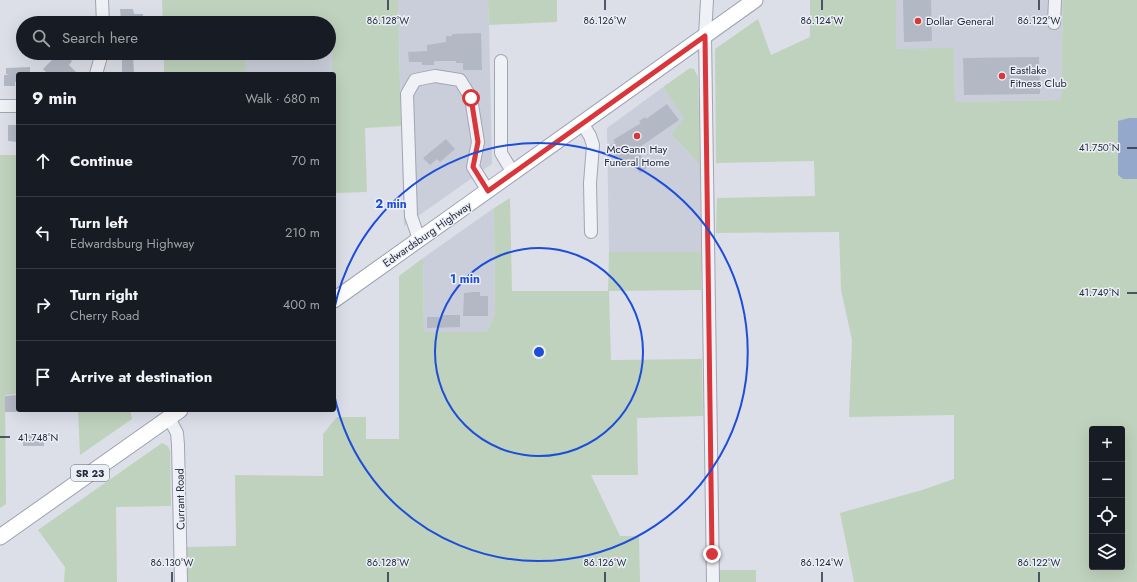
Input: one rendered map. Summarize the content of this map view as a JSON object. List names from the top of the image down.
{
  "streets": {
    "main road": ["Edwardsburg Highway", "SR 23"],
    "street": ["Currant Road"]
  },
  "crossings": [
    ["SR 23", "Currant Road"]
  ],
  "places": ["Dollar General", "Eastlake Fitness Club", "McGann Hay Funeral Home"],
  "page": {
    "search": "Search here",
    "heading": ["9 min", "Walk · 680 m"],
    "list": [
      ["Continue", "70 m"],
      ["Turn left", "Edwardsburg Highway", "210 m"],
      ["Turn right", "Cherry Road", "400 m"],
      "Arrive at destination"
    ],
    "map_buttons": ["+", "−"]
  },
  "coordinates": [
    "86.128°W",
    "86.126°W",
    "86.124°W",
    "86.122°W",
    "41.750°N",
    "41.749°N",
    "41.748°N",
    "86.130°W"
  ],
  "rings": ["2 min", "1 min"]
}
